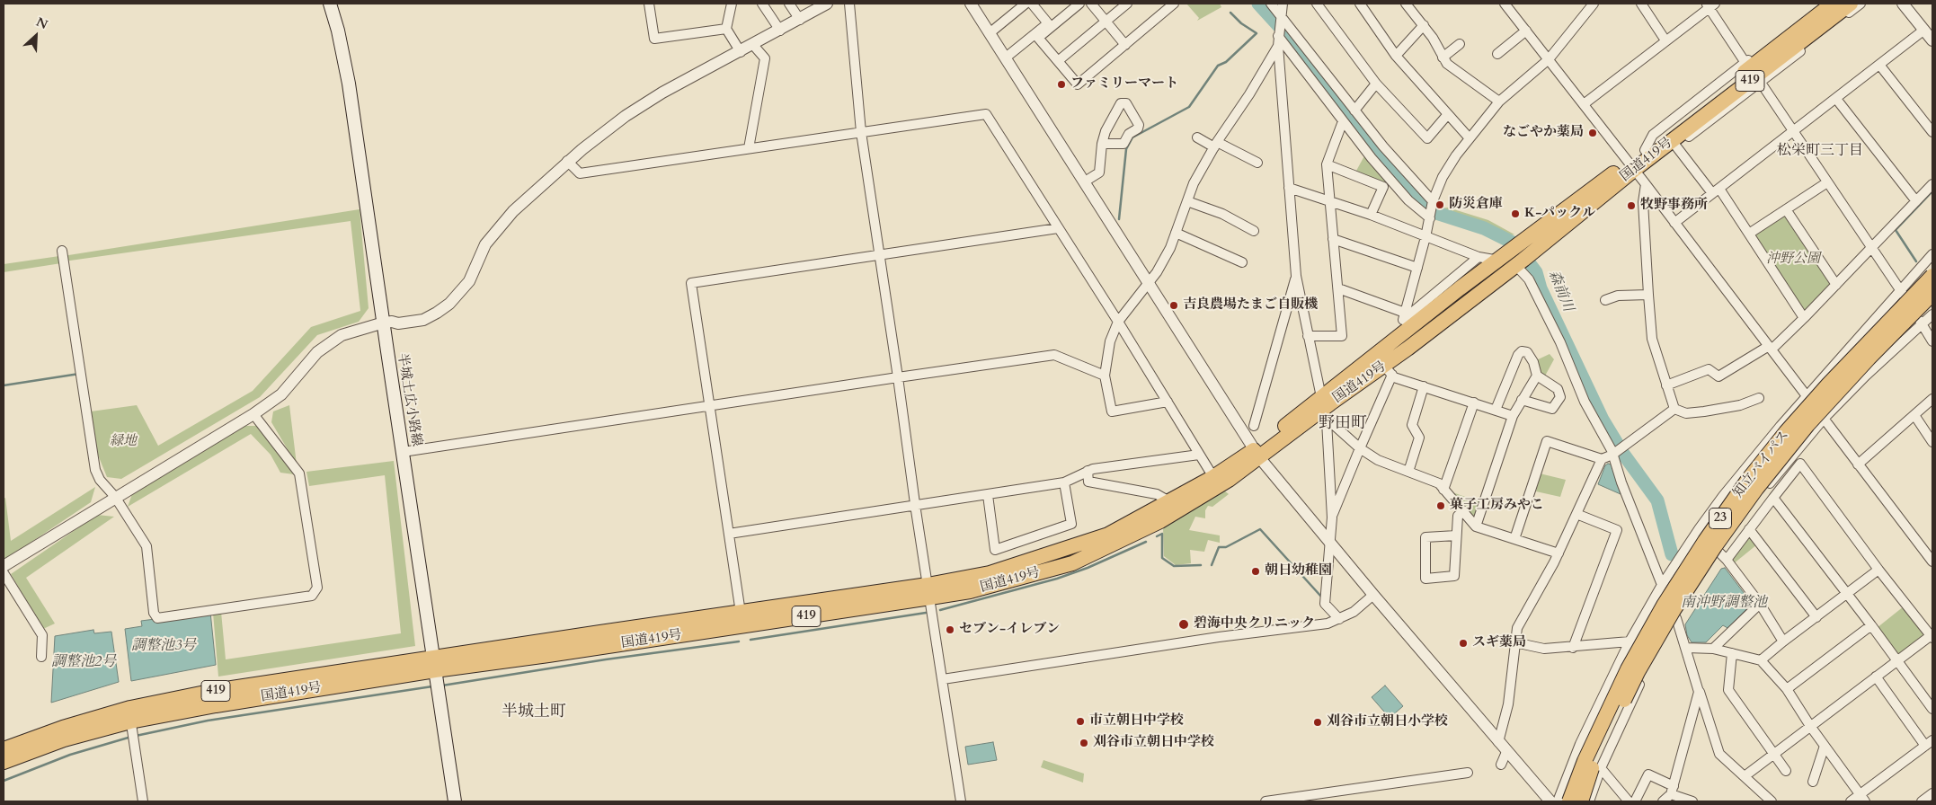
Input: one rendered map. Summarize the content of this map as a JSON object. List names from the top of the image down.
{
  "streets": {
    "highway": [
      "419",
      "国道419号",
      "知立バイパス",
      "23"
    ],
    "main road": ["半城土広小路線"]
  },
  "crossings": [
    ["国道419号", "半城土広小路線"]
  ],
  "districts": ["松栄町三丁目", "野田町", "半城土町"],
  "water": [
    "森前川",
    "南沖野調整池",
    "調整池3号",
    "調整池2号"
  ],
  "parks": ["沖野公園", "緑地"],
  "places": [
    "ファミリーマート",
    "なごやか薬局",
    "防災倉庫",
    "牧野事務所",
    "K-パックル",
    "吉良農場たまご自販機",
    "菓子工房みやこ",
    "朝日幼稚園",
    "碧海中央クリニック",
    "セブン-イレブン",
    "スギ薬局",
    "市立朝日中学校",
    "刈谷市立朝日小学校",
    "刈谷市立朝日中学校"
  ],
  "north": "top right"
}
